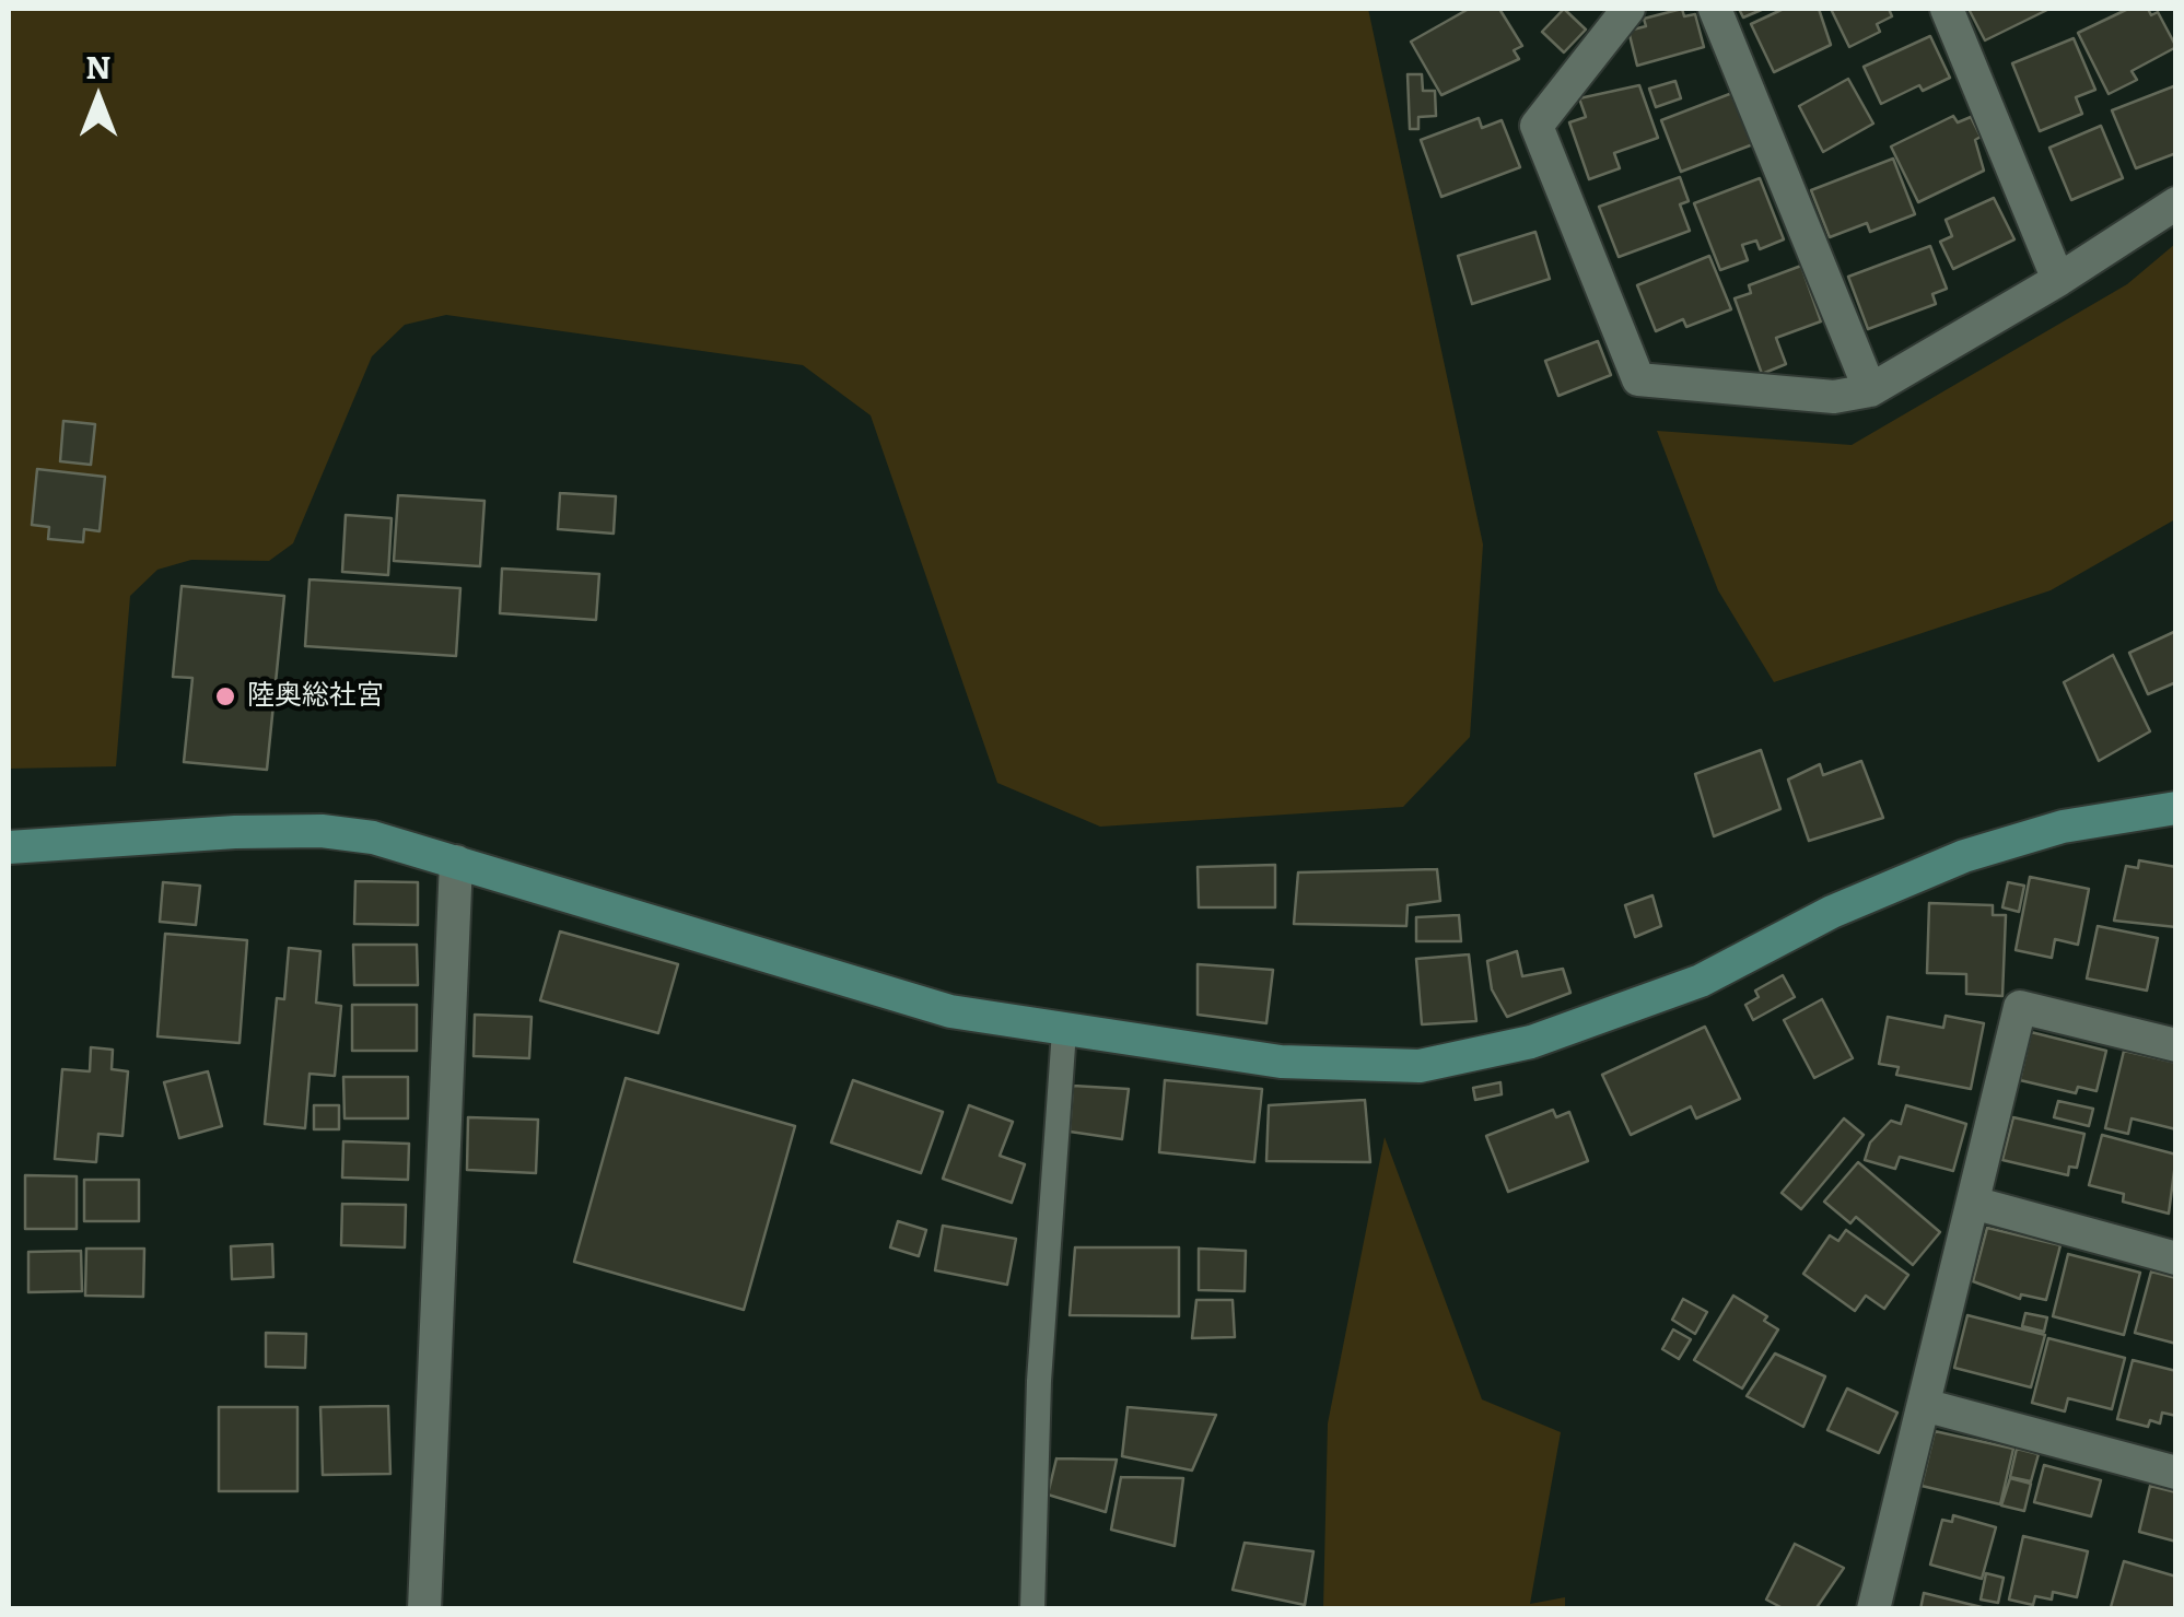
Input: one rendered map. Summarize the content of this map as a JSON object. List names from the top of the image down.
{
  "places": ["陸奥総社宮"],
  "north": "top"
}
